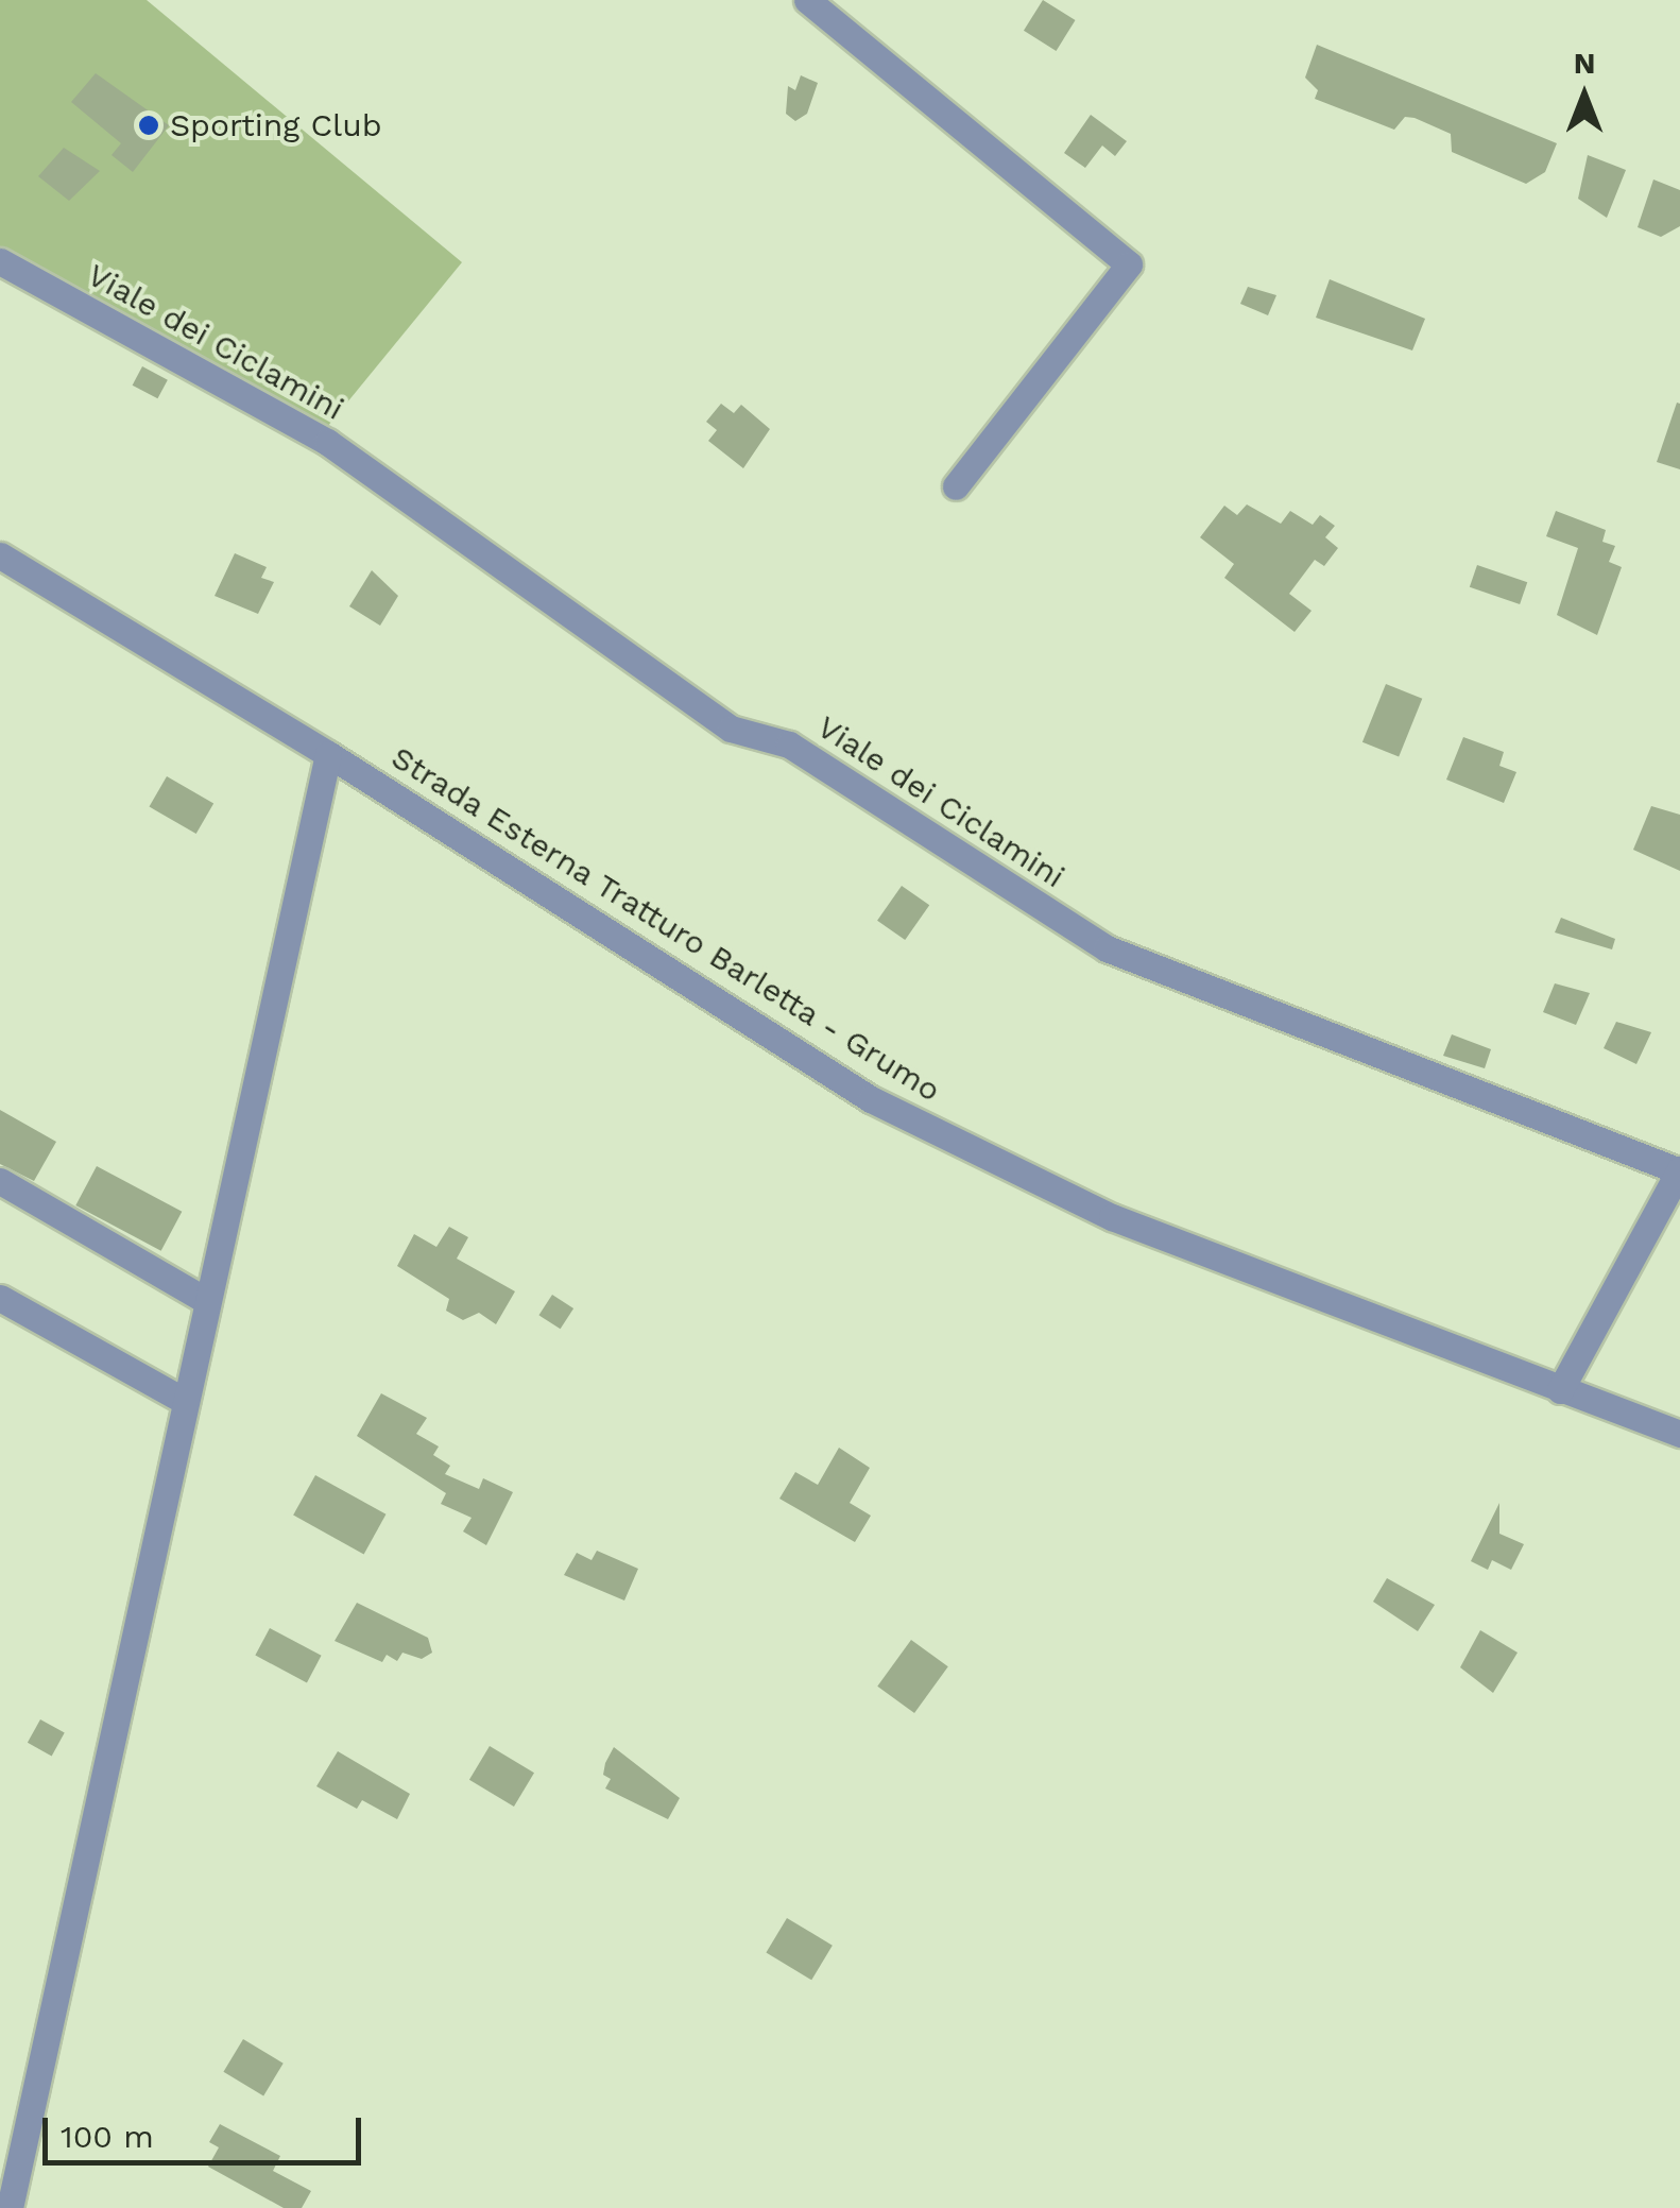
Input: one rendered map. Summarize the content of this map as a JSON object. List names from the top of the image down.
{
  "streets": {
    "street": ["Viale dei Ciclamini", "Strada Esterna Tratturo Barletta - Grumo"]
  },
  "places": ["Sporting Club"],
  "scale_bar": "100 m",
  "north": "top"
}
